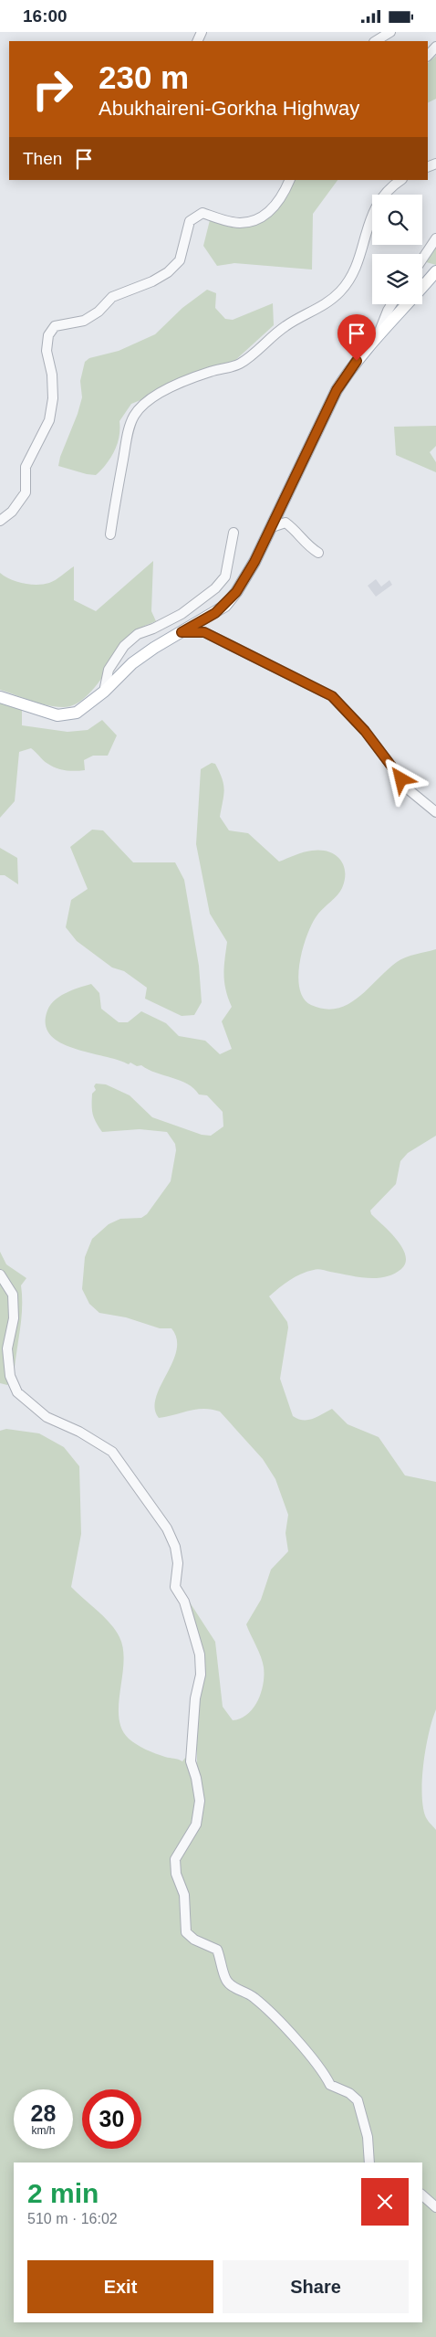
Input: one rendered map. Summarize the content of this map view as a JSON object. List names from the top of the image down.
{
  "page": {
    "status": "16:00",
    "turn": ["230 m", "Abukhaireni-Gorkha Highway"],
    "then": "Then",
    "speed": "28 km/h",
    "limit": "30",
    "heading": ["2 min", "510 m · 16:02"],
    "buttons": ["Exit", "Share"]
  }
}
